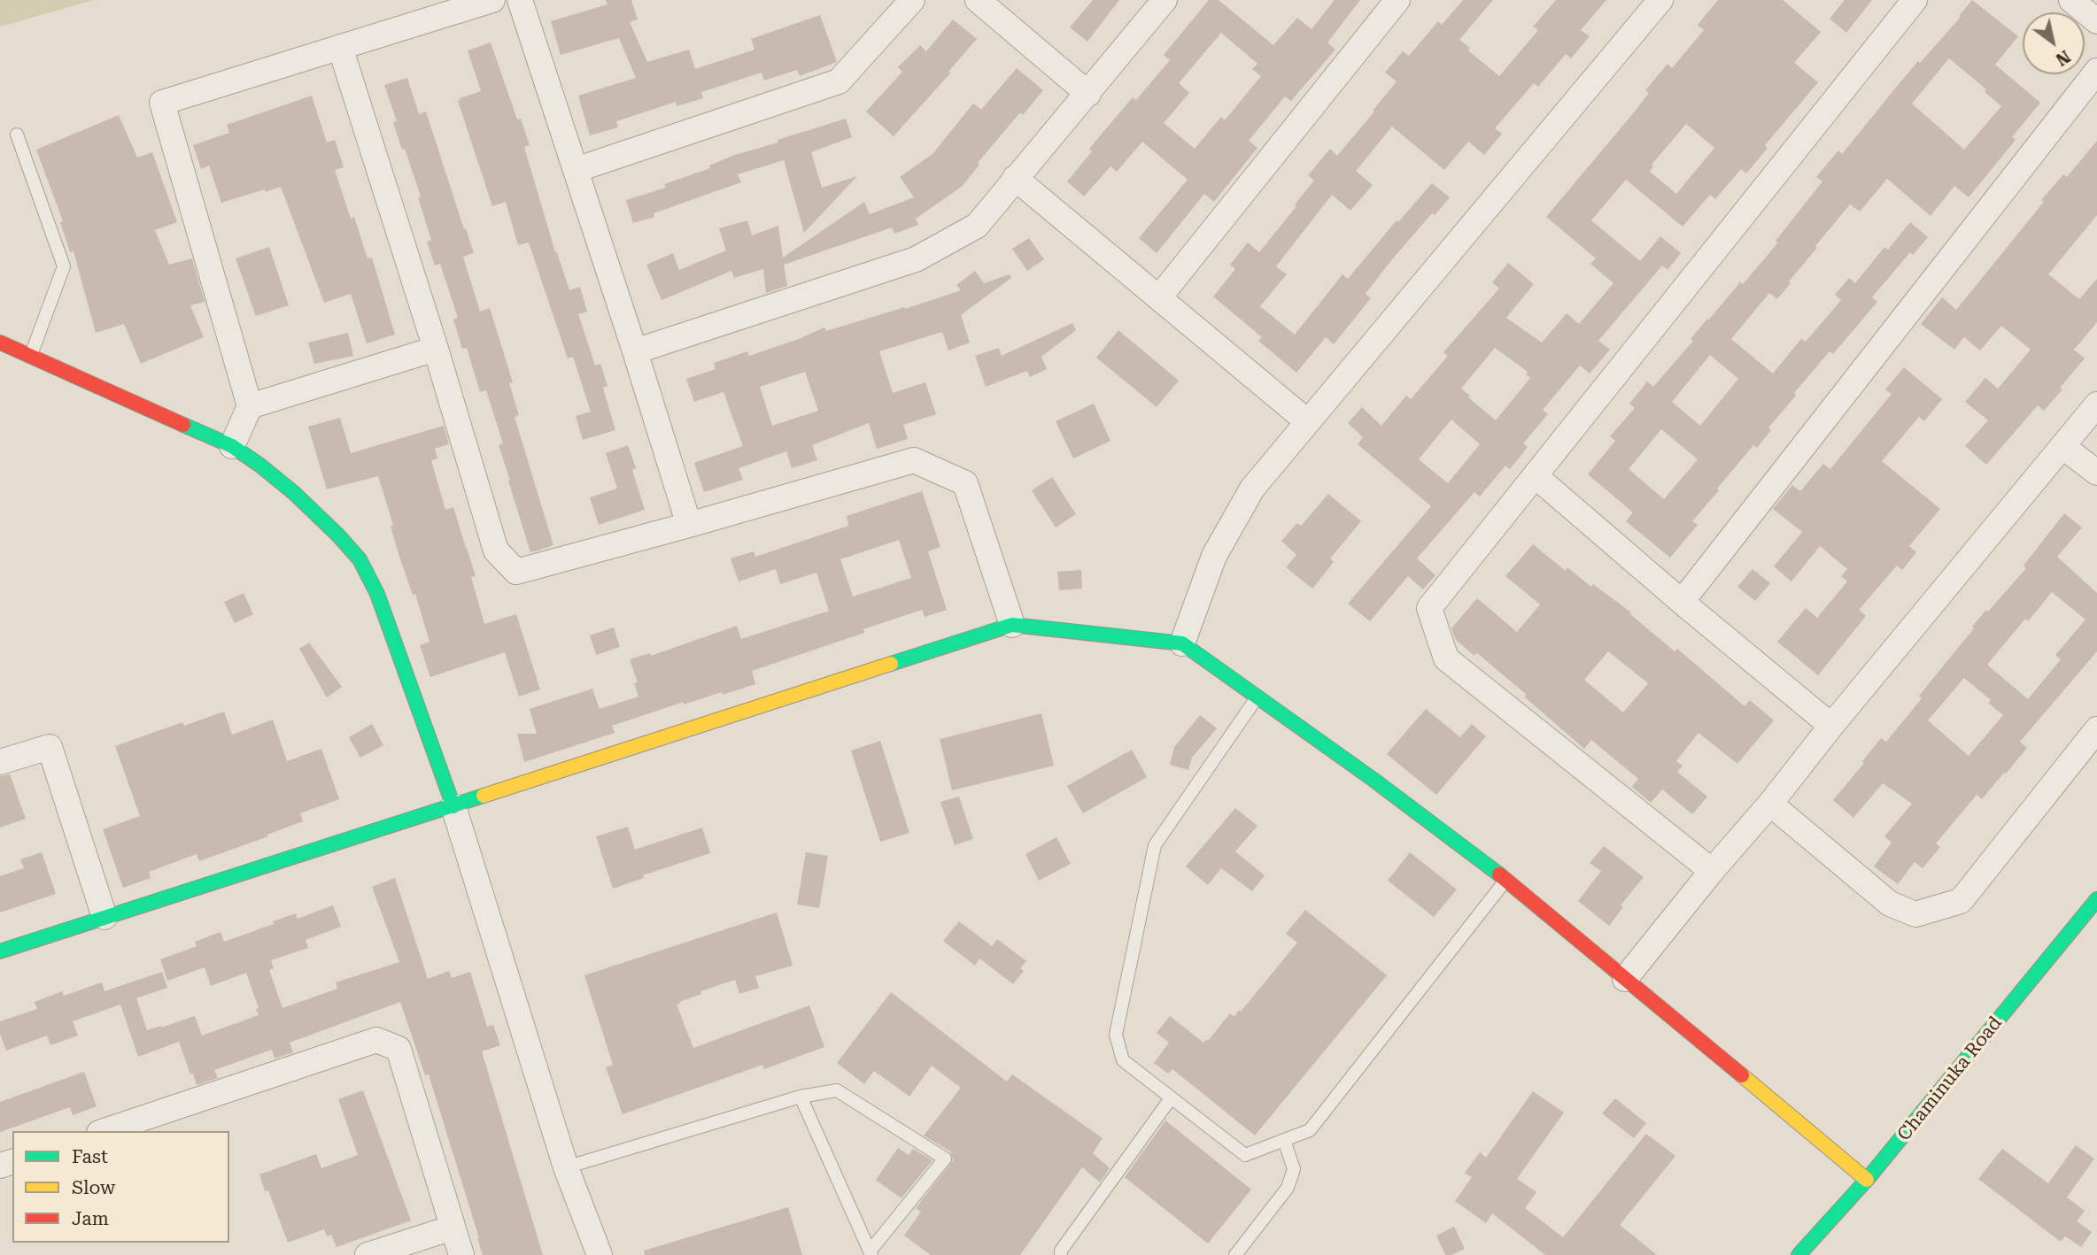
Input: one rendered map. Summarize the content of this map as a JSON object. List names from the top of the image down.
{
  "streets": {
    "street": ["Chaminuka Road"]
  },
  "legend": ["Fast", "Slow", "Jam"],
  "north": "bottom right"
}
